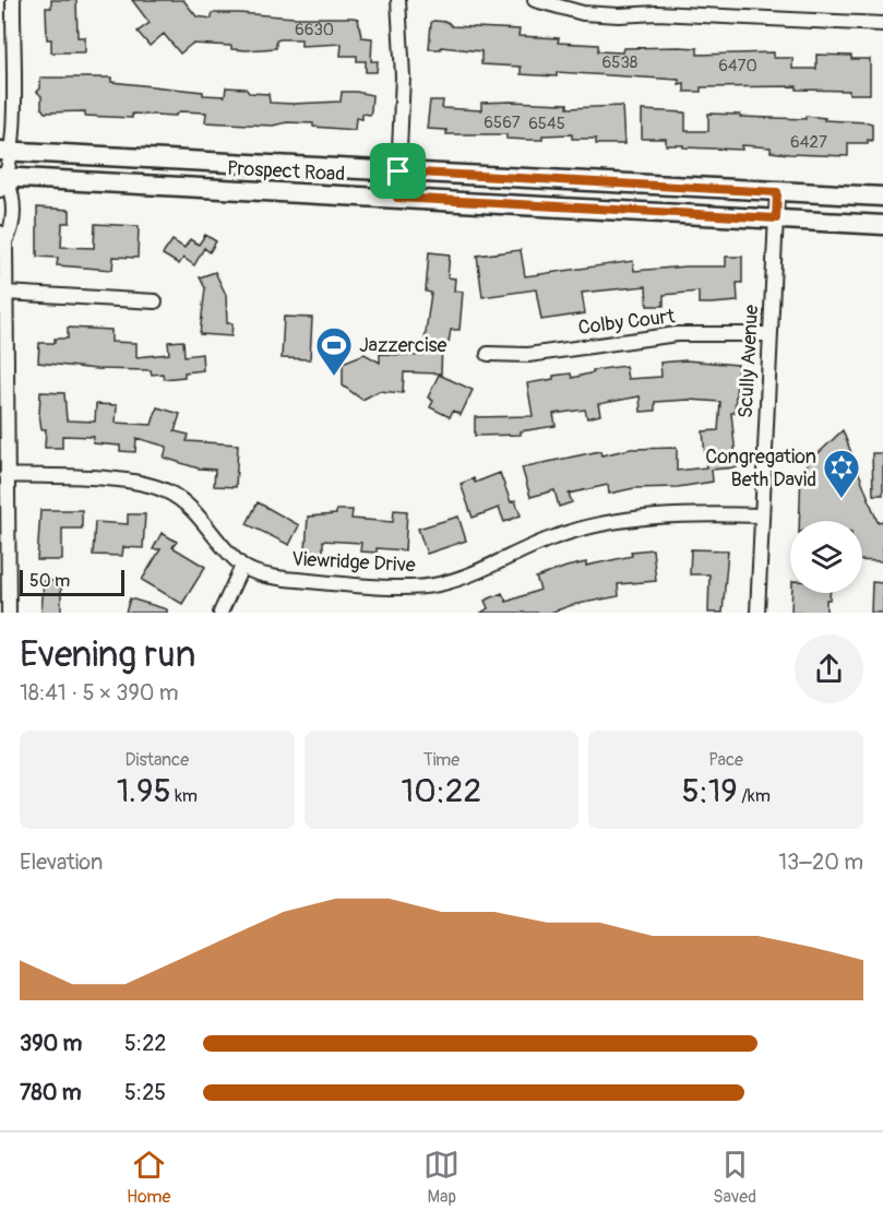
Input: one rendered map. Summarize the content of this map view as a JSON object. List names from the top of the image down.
{
  "streets": {
    "main road": ["Prospect Road"],
    "street": ["Colby Court", "Scully Avenue", "Viewridge Drive"]
  },
  "crossings": [
    ["Prospect Road", "Scully Avenue"],
    ["Colby Court", "Scully Avenue"],
    ["Scully Avenue", "Viewridge Drive"]
  ],
  "places": {
    "sports": ["Jazzercise"],
    "synagogue": ["Congregation Beth David"]
  },
  "house_numbers": [
    "6630",
    "6538",
    "6470",
    "6567",
    "6545",
    "6427"
  ],
  "scale_bar": "50 m",
  "page": {
    "scale": "50 m",
    "heading": ["Evening run", "18:41 · 5 × 390 m"],
    "stats": [
      ["Distance", "1.95 km"],
      ["Time", "10:22"],
      ["Pace", "5:19 /km"]
    ],
    "chart": ["Elevation", "13–20 m"],
    "list": [
      {
        "name": "390 m",
        "note": "5:22"
      },
      {
        "name": "780 m",
        "note": "5:25"
      }
    ],
    "tabs": ["Home", "Map", "Saved"]
  }
}
